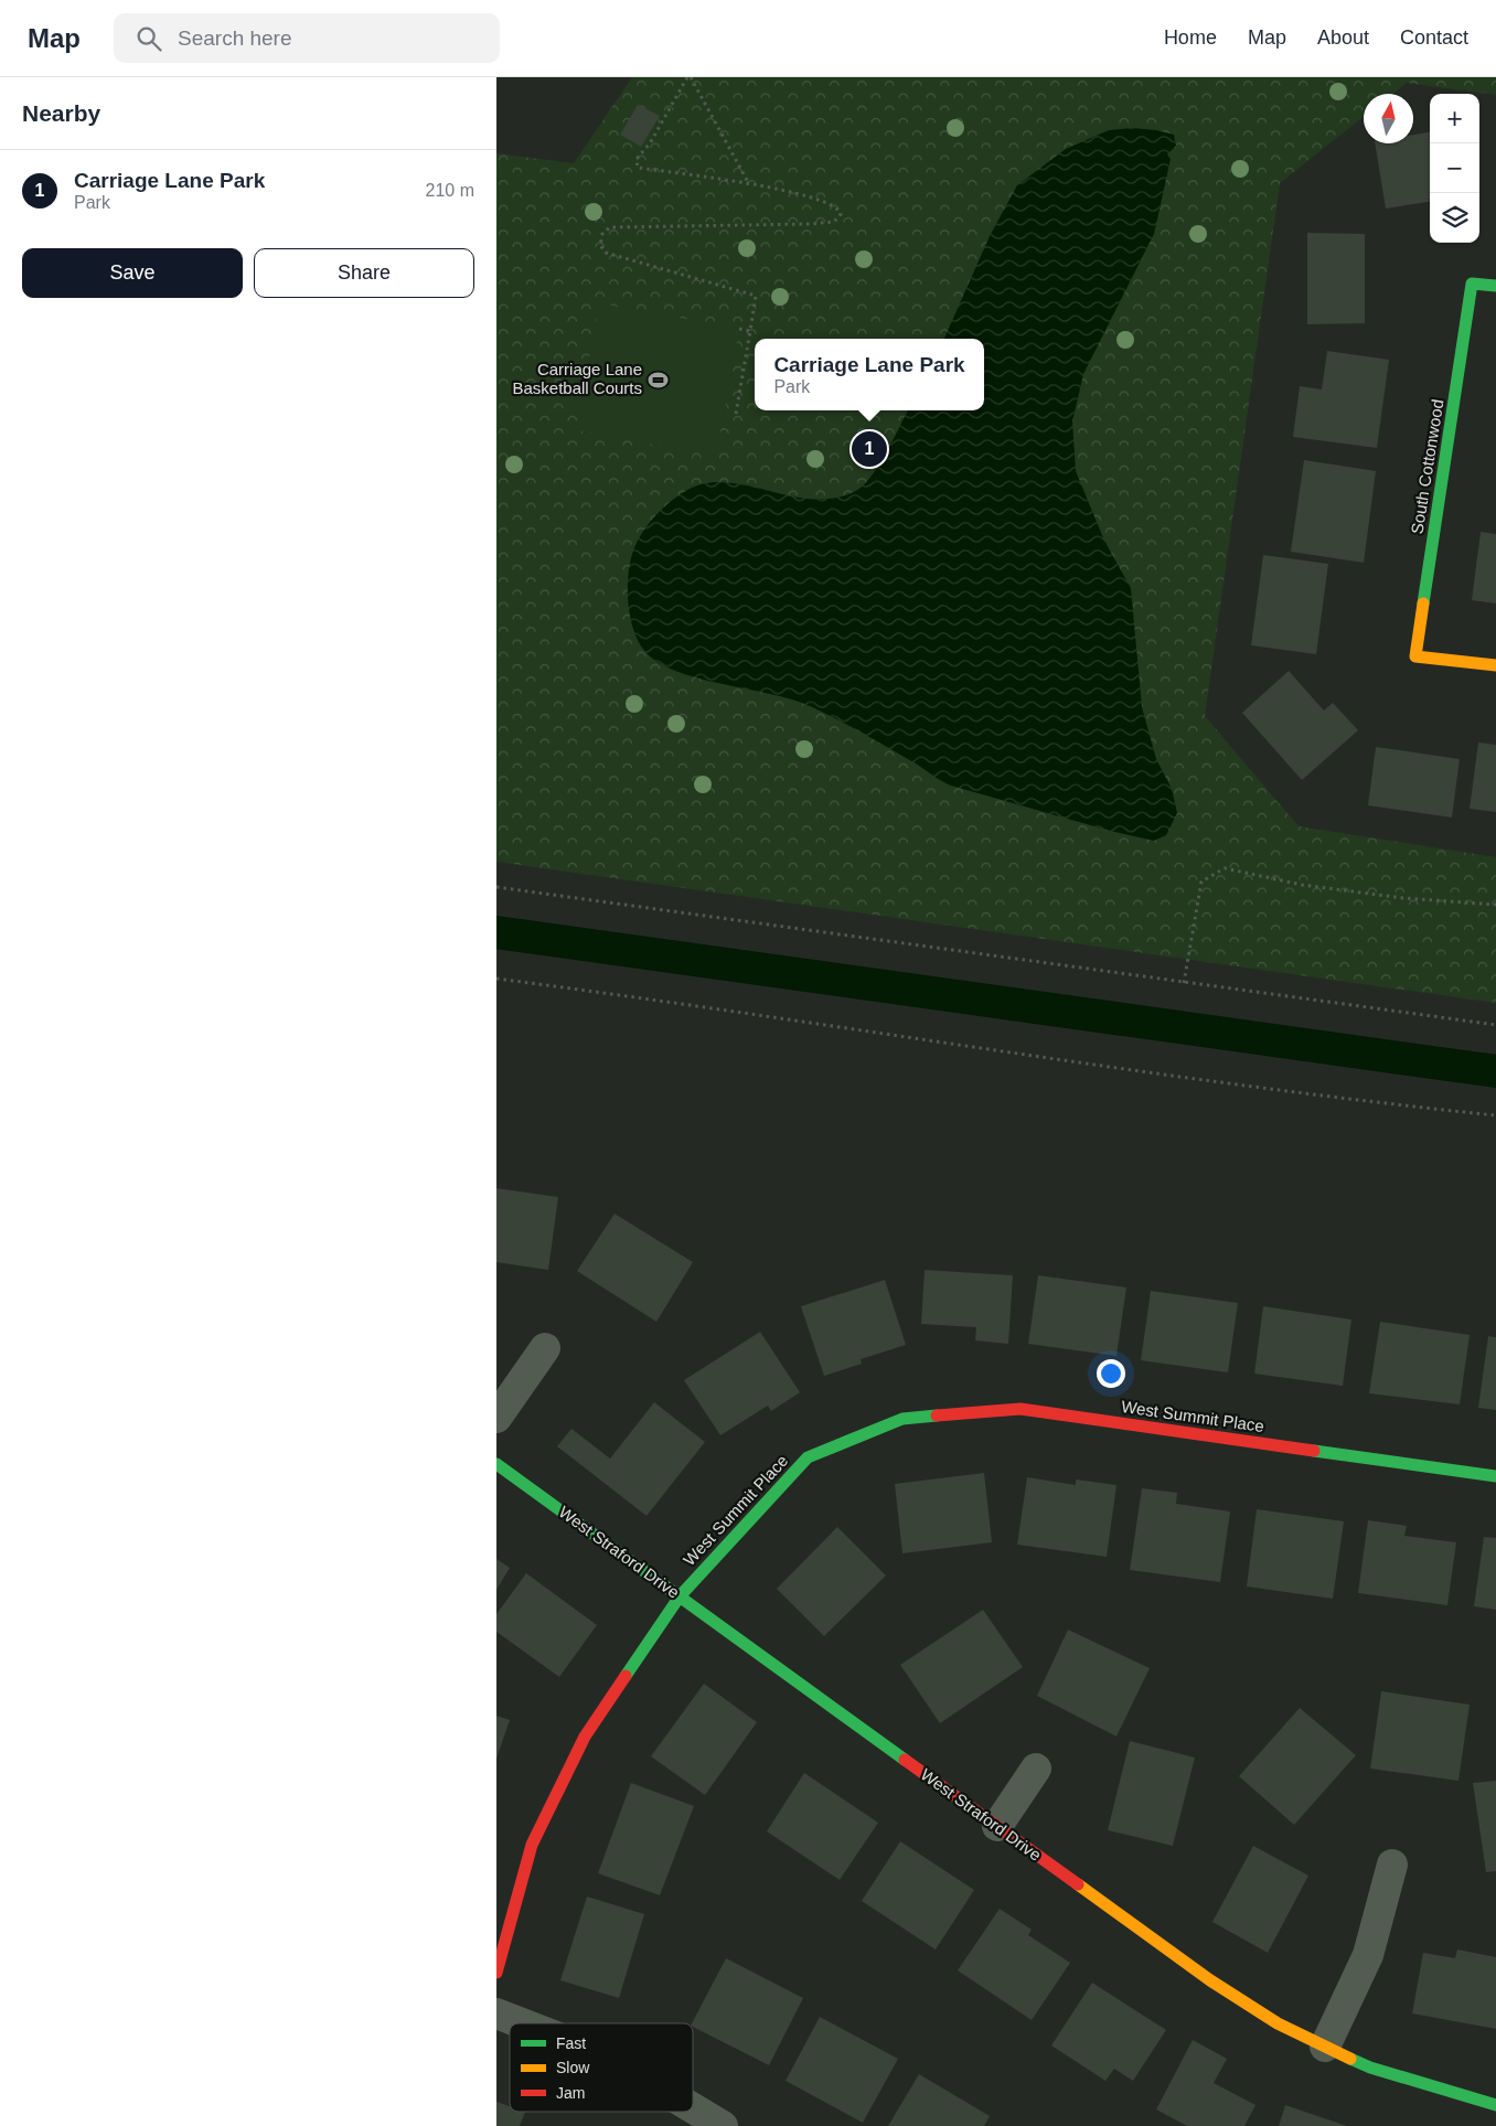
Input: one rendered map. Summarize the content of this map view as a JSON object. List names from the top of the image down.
{
  "streets": {
    "street": ["South Cottonwood", "West Summit Place", "West Straford Drive"]
  },
  "crossings": [
    ["West Summit Place", "West Straford Drive"]
  ],
  "places": {
    "sports": ["Carriage Lane Basketball Courts"]
  },
  "legend": ["Fast", "Slow", "Jam"],
  "north": "top",
  "page": {
    "header": "Map",
    "search": "Search here",
    "nav": [
      "Home",
      "Map",
      "About",
      "Contact"
    ],
    "heading": "Nearby",
    "map_buttons": ["+", "−"],
    "list": [
      {
        "mark": "1",
        "name": "Carriage Lane Park",
        "note": "Park",
        "value": "210 m"
      }
    ],
    "buttons": ["Save", "Share"],
    "popup": ["Carriage Lane Park", "Park"],
    "pins": "1"
  }
}
